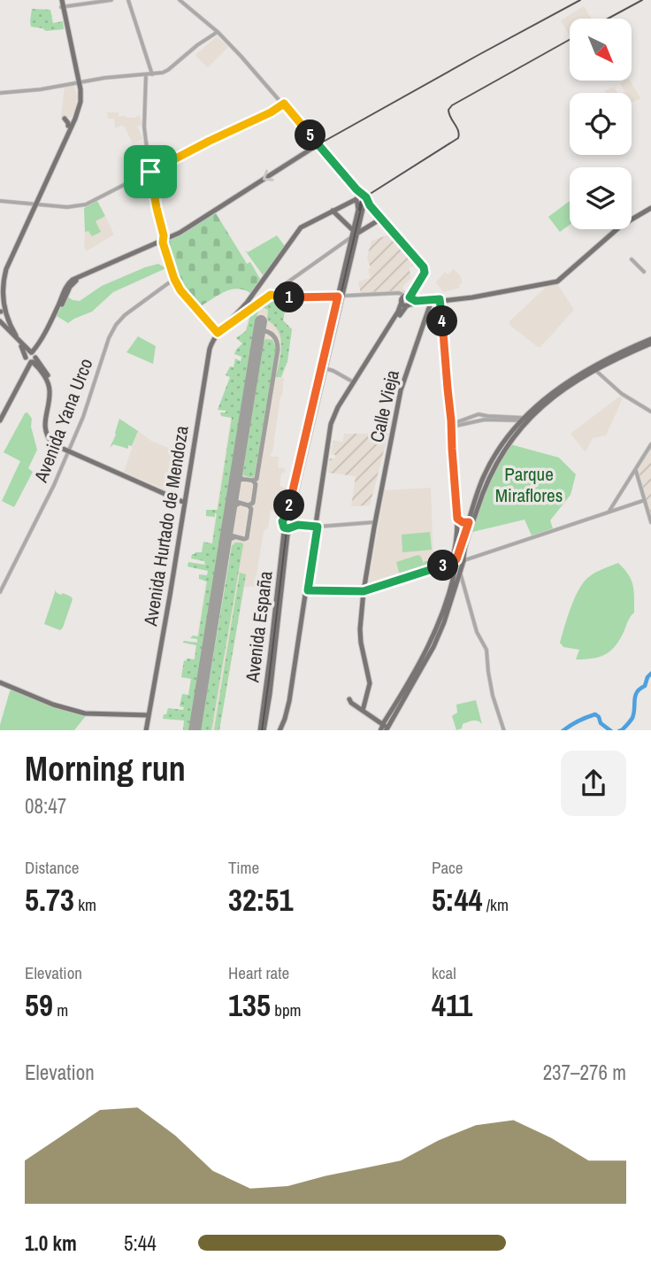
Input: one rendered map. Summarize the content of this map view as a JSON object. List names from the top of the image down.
{
  "streets": {
    "main road": ["Calle Vieja", "Avenida Hurtado de Mendoza", "Avenida España"],
    "street": ["Avenida Yana Urco"]
  },
  "parks": ["Parque Miraflores"],
  "north": "bottom right",
  "page": {
    "pins": [
      "5",
      "1",
      "4",
      "2",
      "3"
    ],
    "heading": ["Morning run", "08:47"],
    "stats": [
      ["Distance", "5.73 km"],
      ["Time", "32:51"],
      ["Pace", "5:44 /km"],
      ["Elevation", "59 m"],
      ["Heart rate", "135 bpm"],
      ["kcal", "411"]
    ],
    "chart": ["Elevation", "237–276 m"],
    "list": [
      {
        "name": "1.0 km",
        "note": "5:44"
      }
    ]
  }
}
